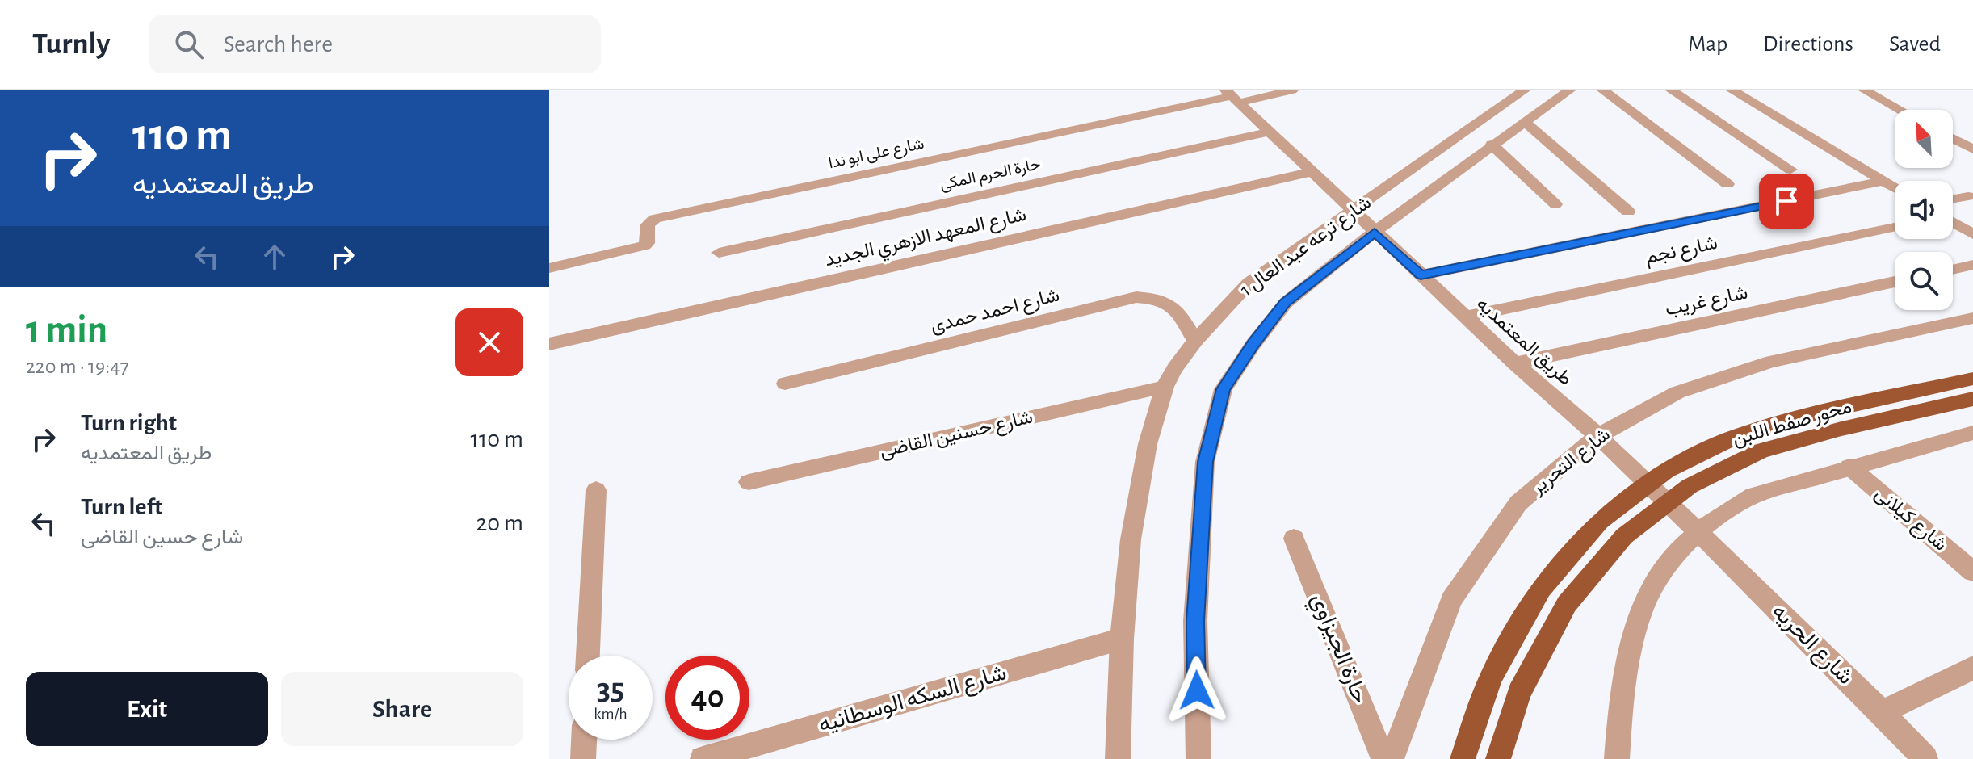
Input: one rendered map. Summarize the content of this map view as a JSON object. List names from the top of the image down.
{
  "streets": {
    "main road": ["محور صفط اللبن"],
    "street": [
      "شارع على ابو ندا",
      "حارة الحرم المكى",
      "شارع المعهد الازهري الجديد",
      "شارع ترعه عبد العال 1",
      "شارع نجم",
      "شارع غريب",
      "شارع احمد حمدى",
      "طريق المعتمديه",
      "شارع حسنين القاضى",
      "شارع التحرير",
      "شارع كيلانى",
      "شارع الحريه",
      "حارة الجيزاوي",
      "شارع السكه الوسطانيه"
    ]
  },
  "crossings": [
    ["شارع على ابو ندا", "طريق المعتمديه"],
    ["حارة الحرم المكى", "طريق المعتمديه"],
    ["شارع المعهد الازهري الجديد", "طريق المعتمديه"],
    ["شارع ترعه عبد العال 1", "شارع احمد حمدى"],
    ["شارع ترعه عبد العال 1", "طريق المعتمديه"],
    ["شارع ترعه عبد العال 1", "شارع حسنين القاضى"],
    ["شارع ترعه عبد العال 1", "شارع السكه الوسطانيه"],
    ["شارع نجم", "طريق المعتمديه"],
    ["شارع غريب", "طريق المعتمديه"],
    ["طريق المعتمديه", "شارع التحرير"],
    ["طريق المعتمديه", "شارع الحريه"]
  ],
  "north": "top left",
  "page": {
    "header": "Turnly",
    "search": "Search here",
    "nav": ["Map", "Directions", "Saved"],
    "turn": ["110 m", "طريق المعتمديه"],
    "heading": ["1 min", "220 m · 19:47"],
    "list": [
      {
        "name": "Turn right",
        "note": "طريق المعتمديه",
        "value": "110 m"
      },
      {
        "name": "Turn left",
        "note": "شارع حسين القاضى",
        "value": "20 m"
      }
    ],
    "speed": "35 km/h",
    "limit": "40",
    "buttons": ["Exit", "Share"]
  }
}
